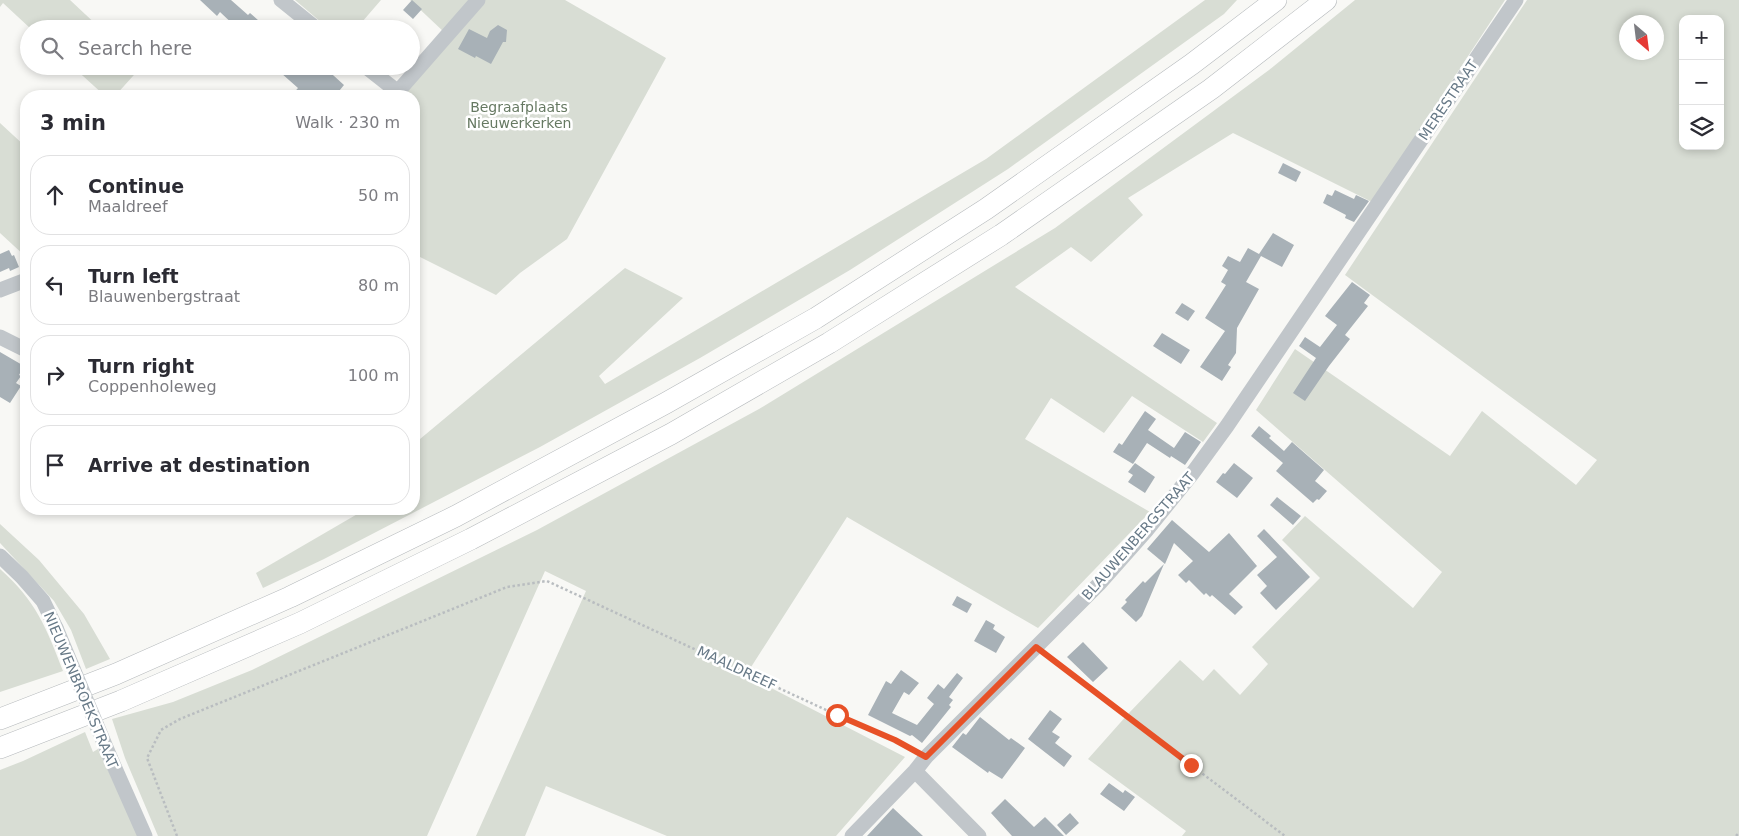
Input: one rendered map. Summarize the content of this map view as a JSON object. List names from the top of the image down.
{
  "streets": {
    "street": ["MERESTRAAT", "BLAUWENBERGSTRAAT", "NIEUWENBROEKSTRAAT"],
    "path": ["MAALDREEF"]
  },
  "crossings": [
    ["MERESTRAAT", "BLAUWENBERGSTRAAT"],
    ["BLAUWENBERGSTRAAT", "MAALDREEF"]
  ],
  "parks": ["Begraafplaats Nieuwerkerken"],
  "north": "bottom right",
  "page": {
    "map_buttons": ["+", "−"],
    "search": "Search here",
    "heading": ["3 min", "Walk · 230 m"],
    "list": [
      ["Continue", "Maaldreef", "50 m"],
      ["Turn left", "Blauwenbergstraat", "80 m"],
      ["Turn right", "Coppenholeweg", "100 m"],
      "Arrive at destination"
    ]
  }
}
